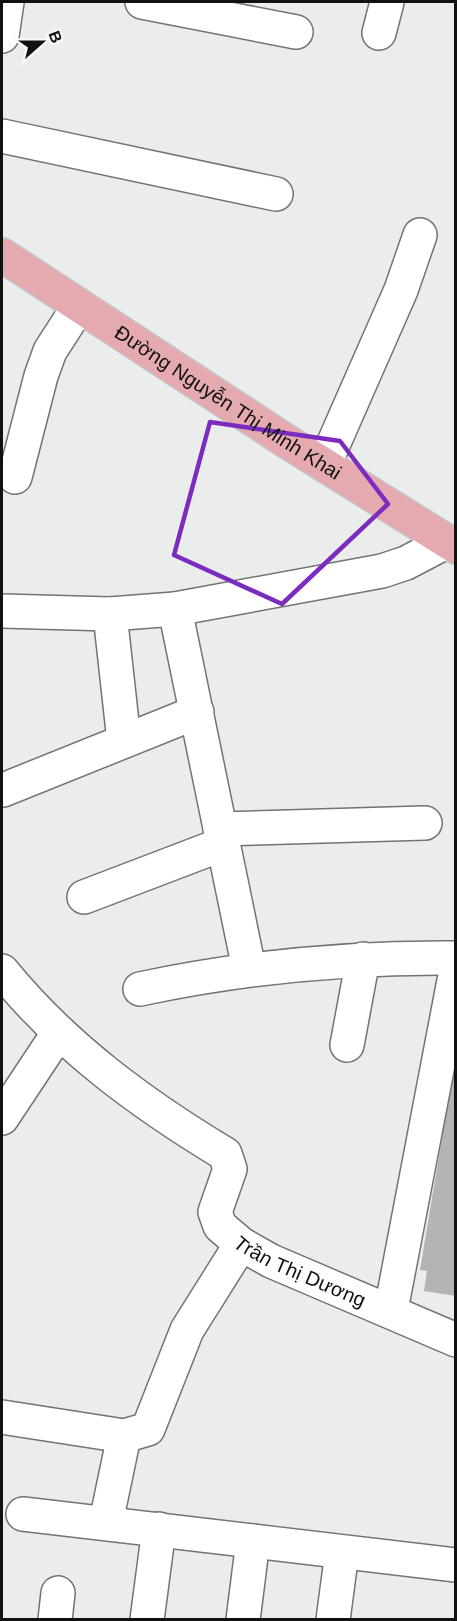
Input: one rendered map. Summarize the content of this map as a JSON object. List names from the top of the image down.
{
  "streets": {
    "main road": ["Đường Nguyễn Thị Minh Khai"],
    "street": ["Trần Thị Dương"]
  },
  "north": "right"
}
